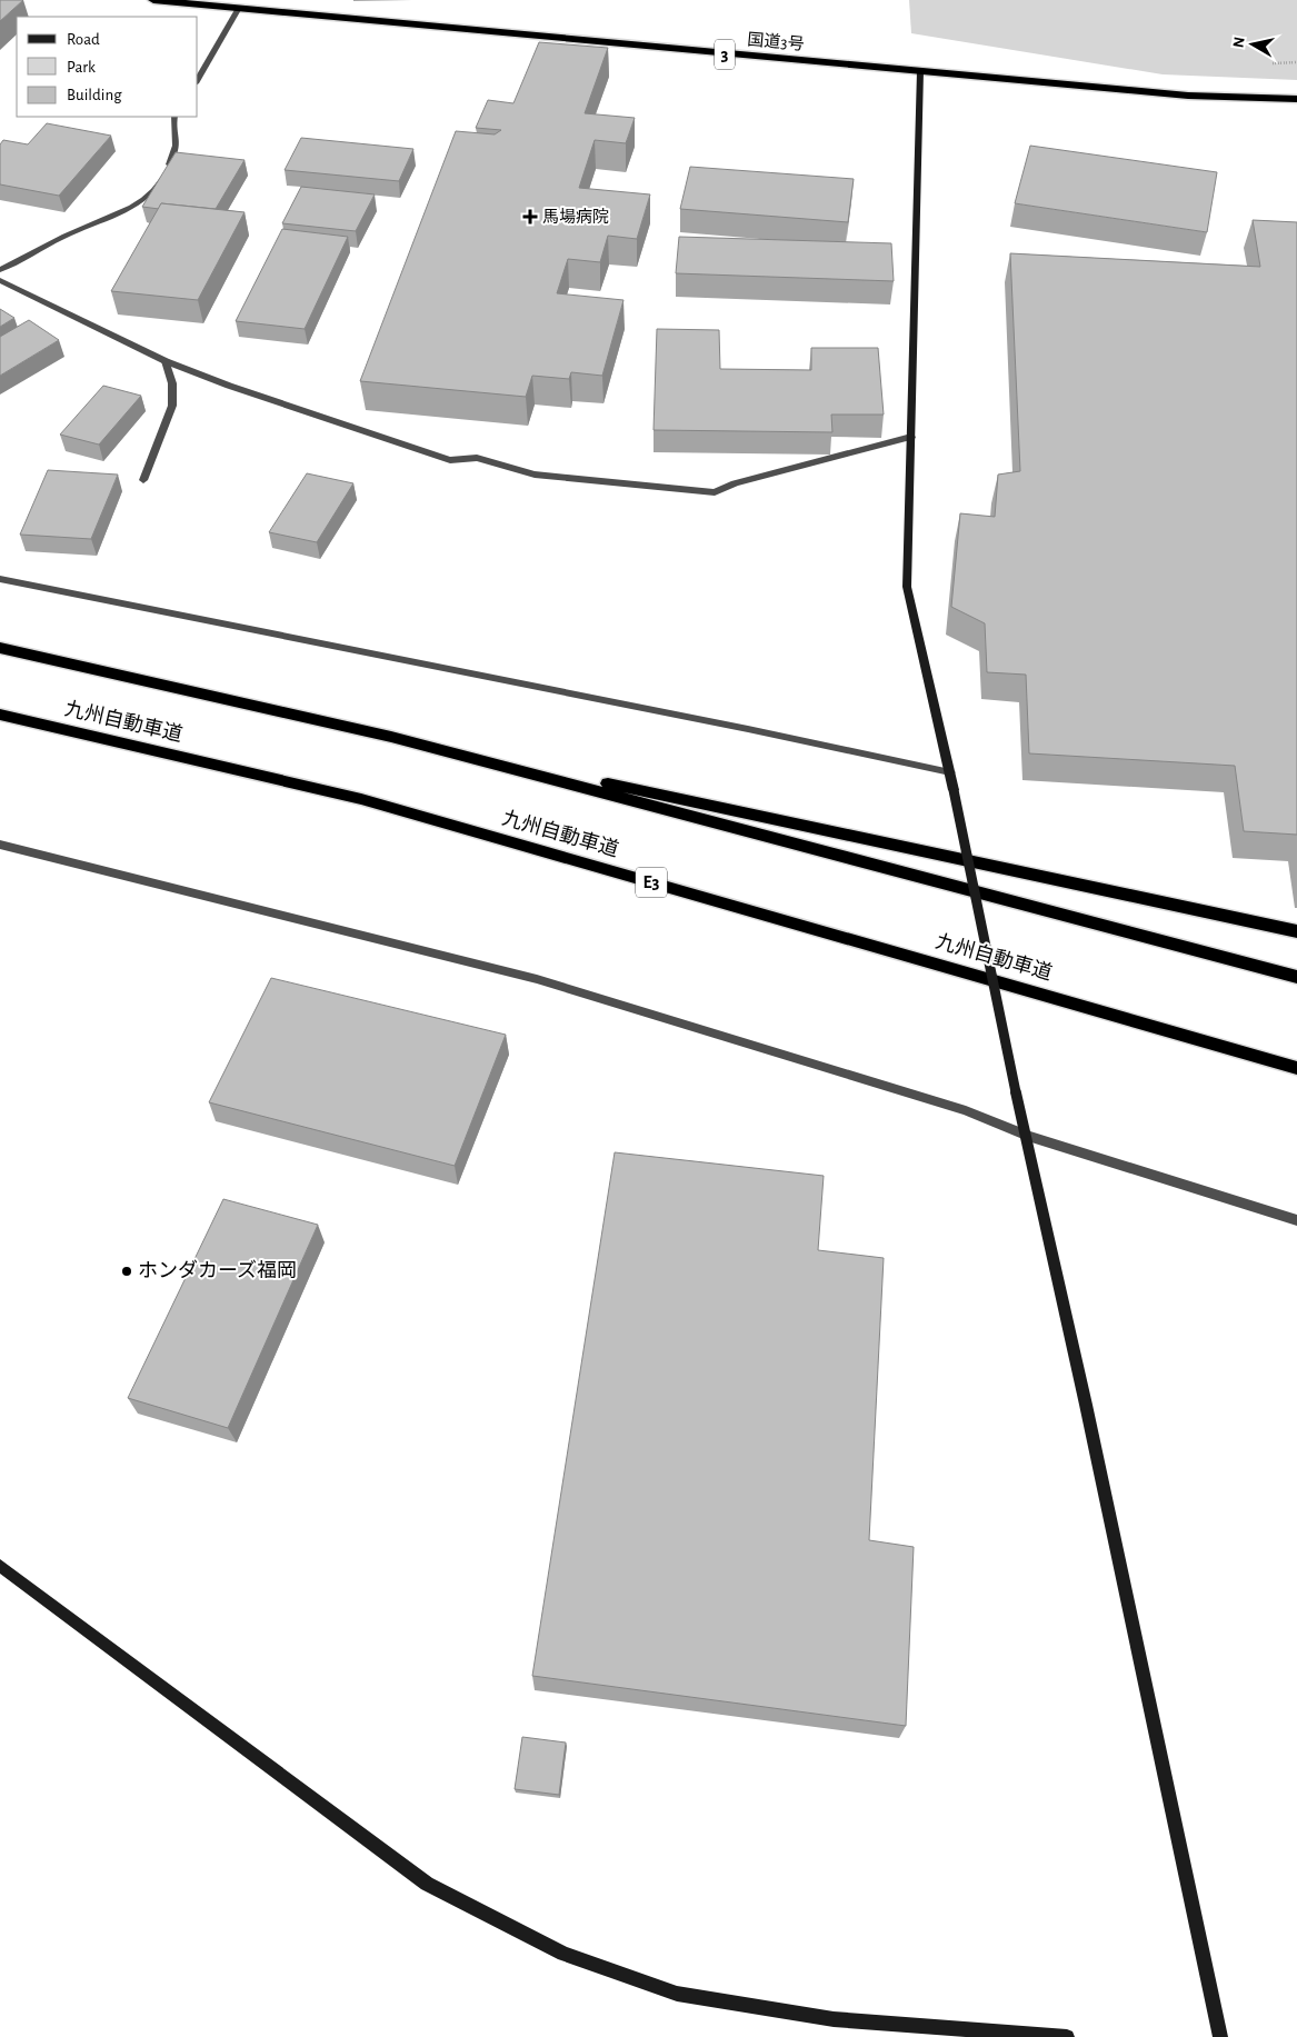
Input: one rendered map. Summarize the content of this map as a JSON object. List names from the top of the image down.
{
  "streets": {
    "highway": [
      "国道3号",
      "3",
      "九州自動車道",
      "E3"
    ]
  },
  "places": {
    "health": ["馬場病院"],
    "other": ["ホンダカーズ福岡"]
  },
  "legend": ["Road", "Park", "Building"],
  "north": "left"
}
